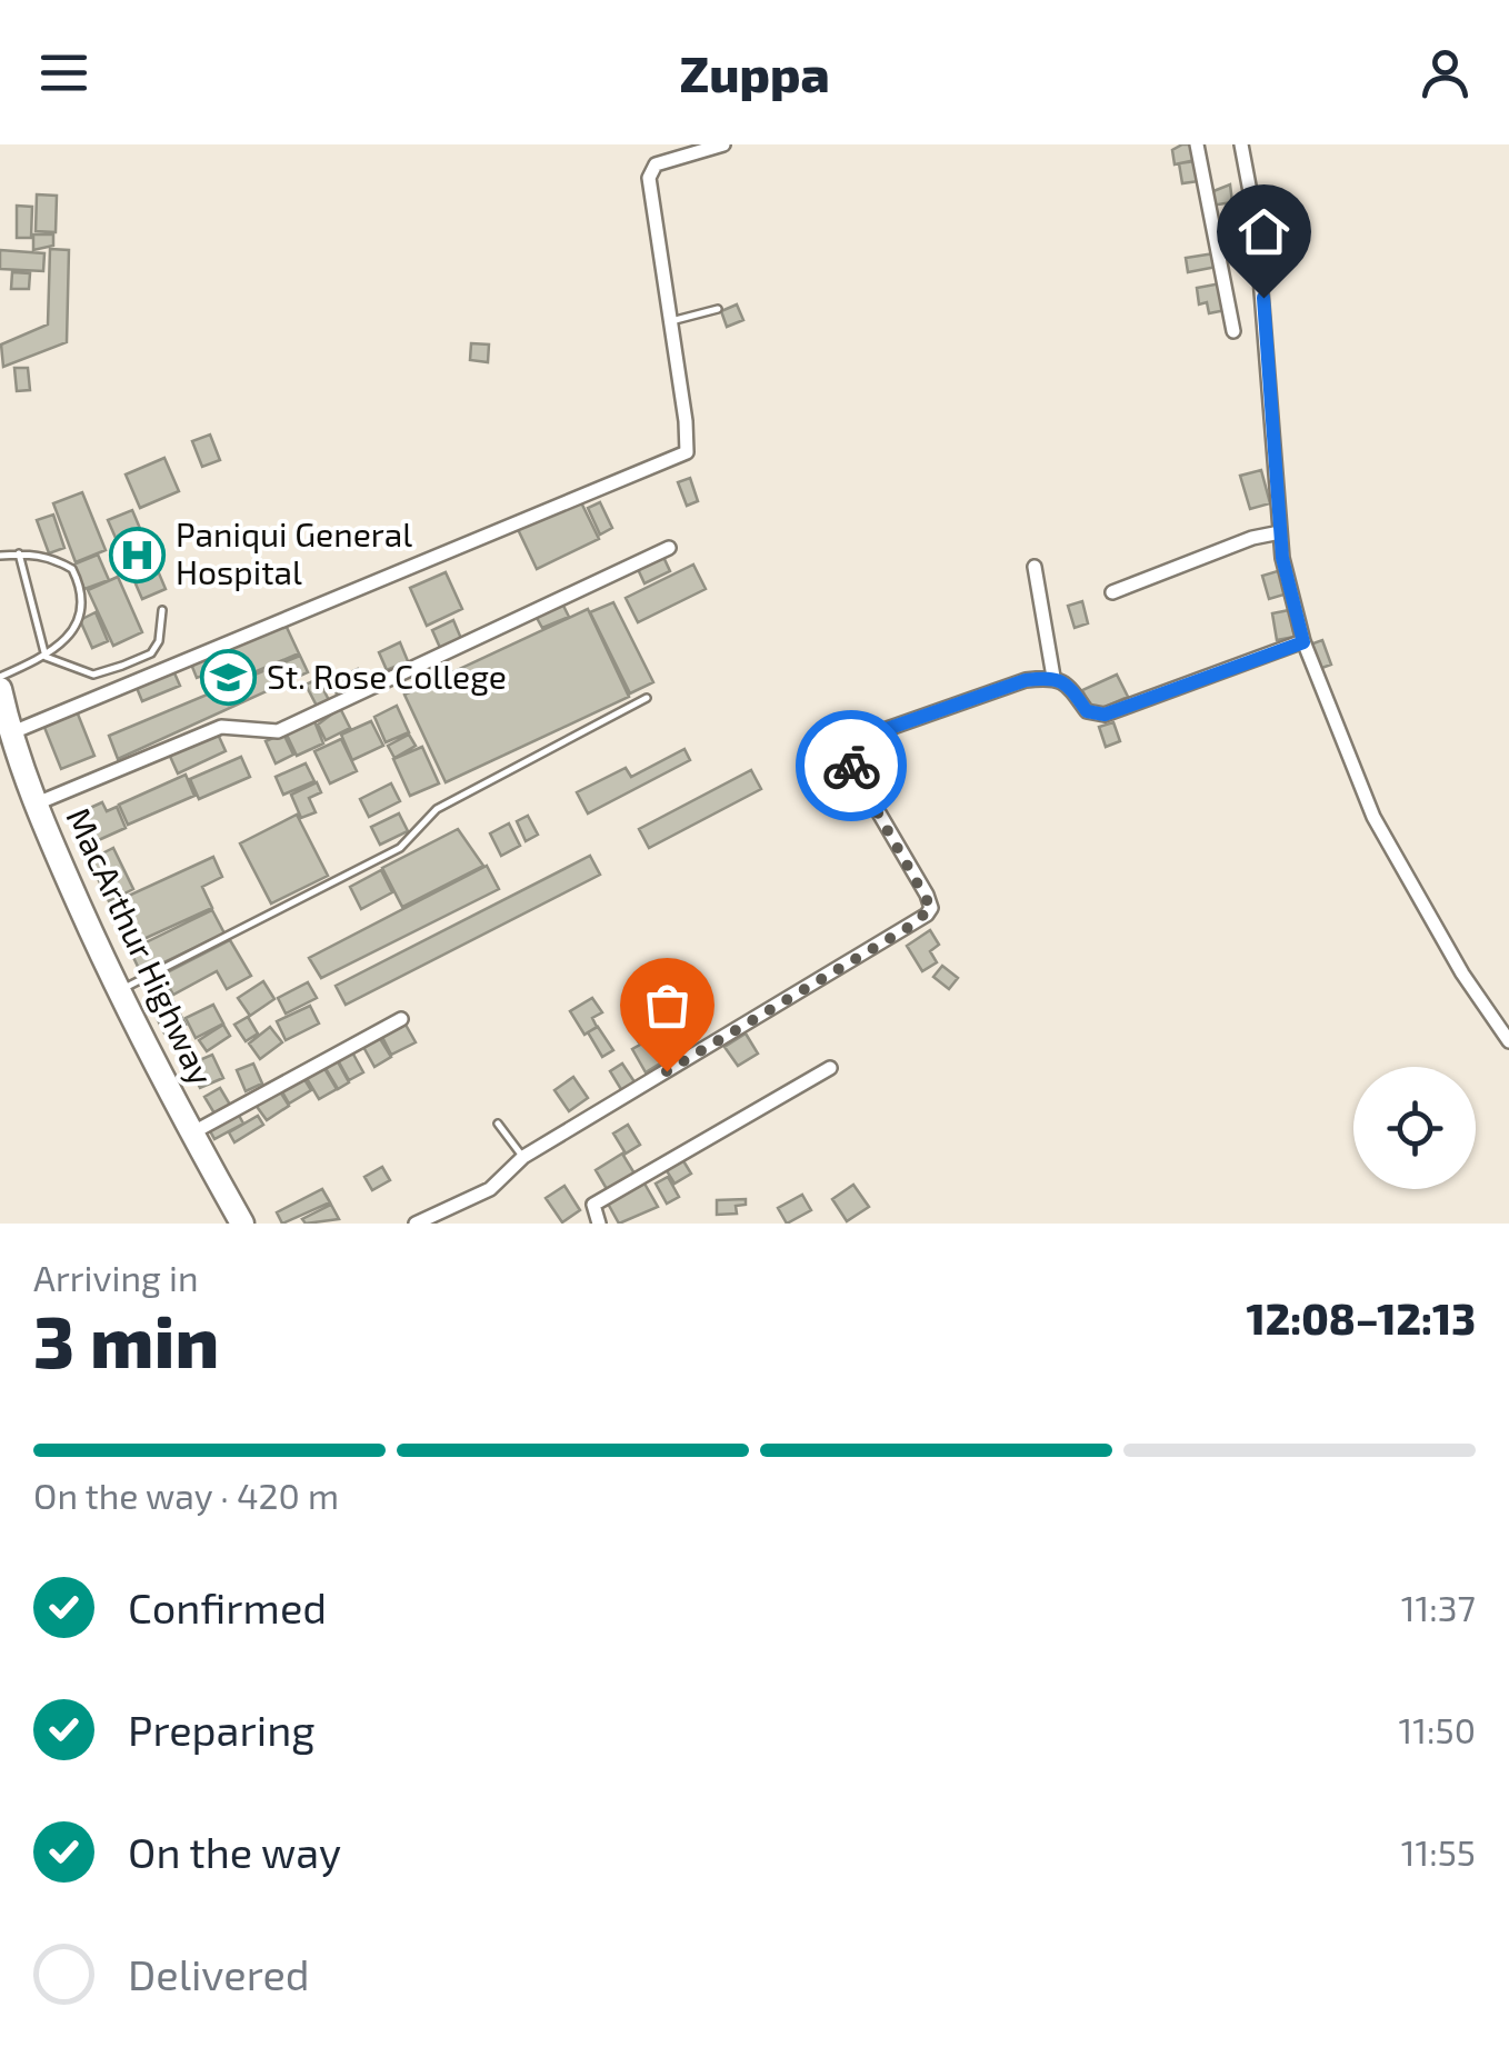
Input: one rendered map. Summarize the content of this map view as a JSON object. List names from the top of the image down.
{
  "streets": {
    "highway": ["MacArthur Highway"]
  },
  "places": {
    "hospital": ["Paniqui General Hospital"],
    "school or university": ["St. Rose College"]
  },
  "page": {
    "header": "Zuppa",
    "heading": ["3 min", "Arriving in", "12:08–12:13"],
    "bar": "On the way · 420 m",
    "list": [
      ["Confirmed", "11:37"],
      ["Preparing", "11:50"],
      ["On the way", "11:55"],
      "Delivered"
    ]
  }
}
